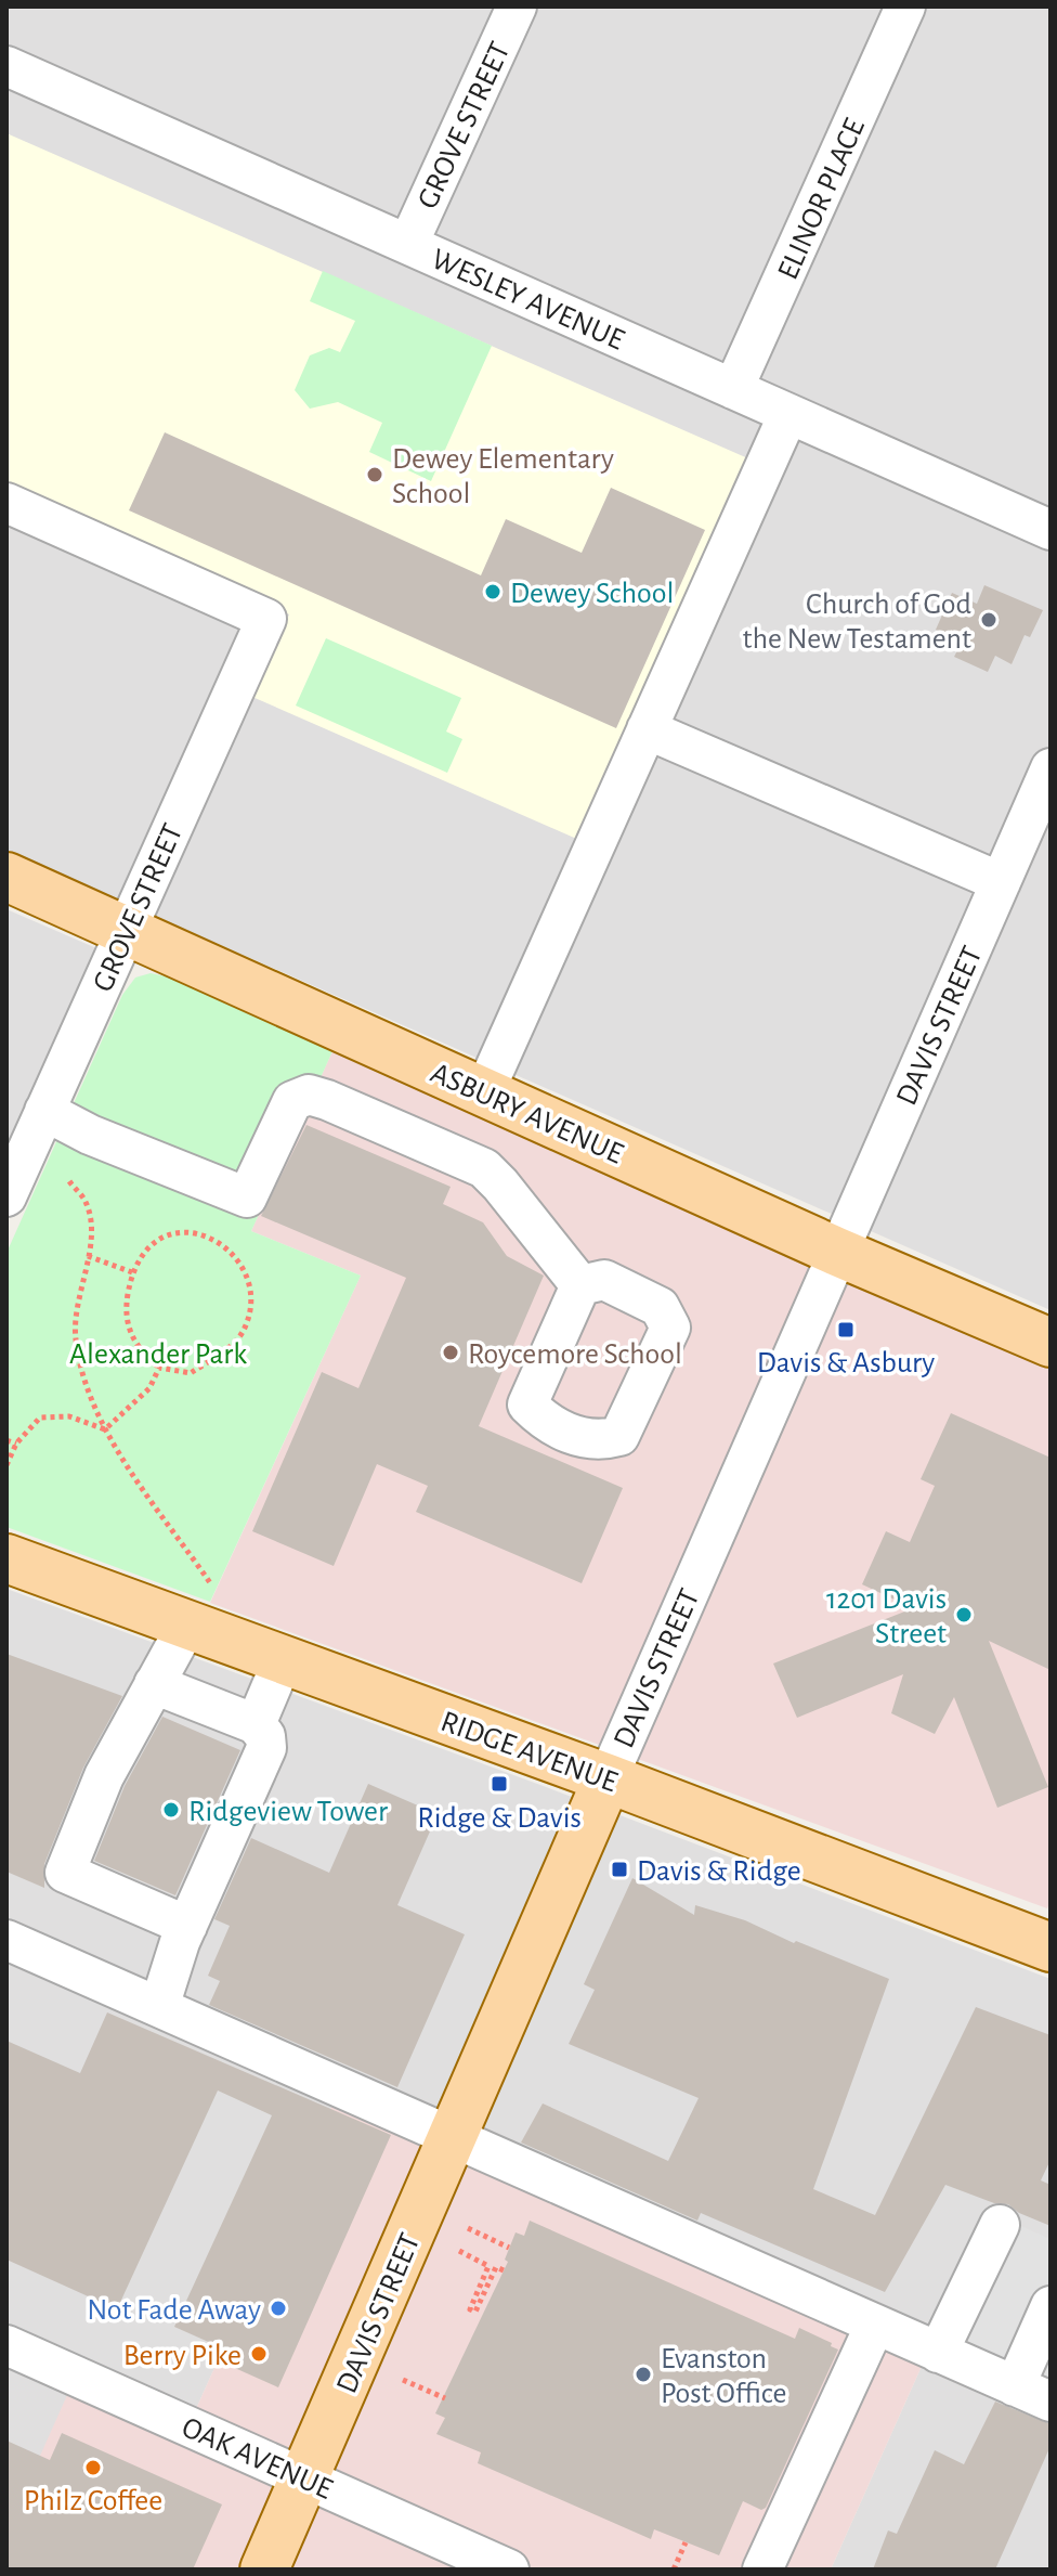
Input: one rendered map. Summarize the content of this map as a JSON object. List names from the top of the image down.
{
  "streets": {
    "main road": ["DAVIS STREET", "ASBURY AVENUE", "RIDGE AVENUE"],
    "street": [
      "GROVE STREET",
      "ELINOR PLACE",
      "WESLEY AVENUE",
      "OAK AVENUE"
    ]
  },
  "crossings": [
    ["GROVE STREET", "WESLEY AVENUE"],
    ["GROVE STREET", "ASBURY AVENUE"],
    ["ELINOR PLACE", "WESLEY AVENUE"],
    ["DAVIS STREET", "ASBURY AVENUE"],
    ["DAVIS STREET", "RIDGE AVENUE"],
    ["DAVIS STREET", "OAK AVENUE"]
  ],
  "parks": ["Alexander Park"],
  "places": {
    "other": [
      "Dewey Elementary School",
      "Dewey School",
      "Church of God the New Testament",
      "Roycemore School",
      "1201 Davis Street",
      "Ridgeview Tower",
      "Not Fade Away",
      "Berry Pike",
      "Evanston Post Office",
      "Philz Coffee"
    ],
    "transit": ["Davis & Asbury", "Ridge & Davis", "Davis & Ridge"]
  }
}
